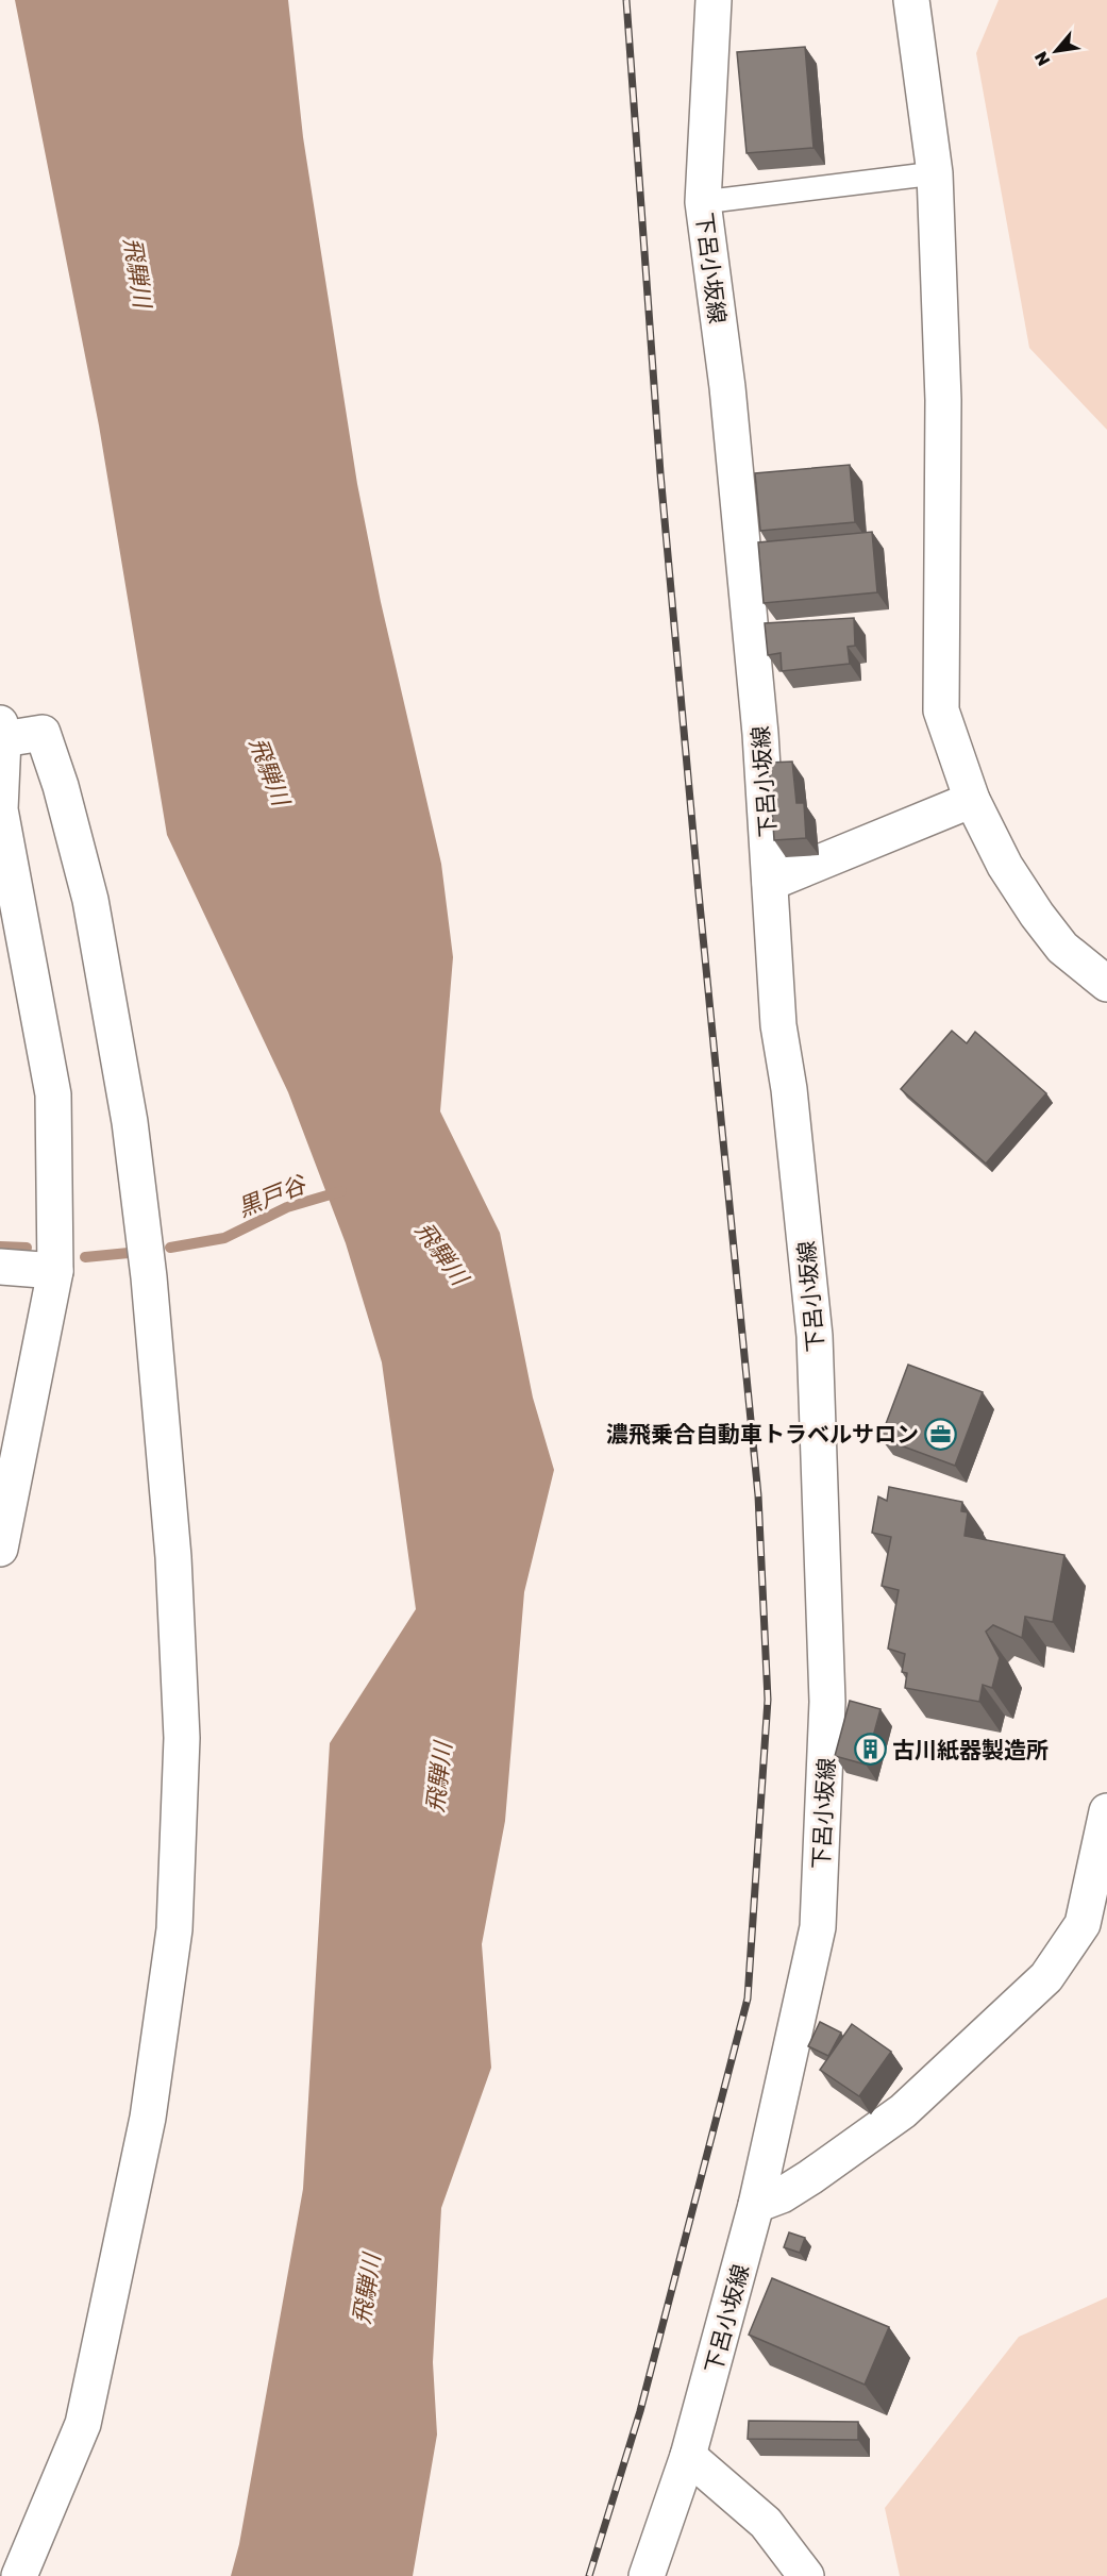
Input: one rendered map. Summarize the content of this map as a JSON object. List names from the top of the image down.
{
  "streets": {
    "street": ["下呂小坂線"]
  },
  "water": ["飛騨川", "黒戸谷"],
  "places": {
    "office": ["濃飛乗合自動車トラベルサロン"],
    "building": ["古川紙器製造所"]
  },
  "north": "bottom left"
}
